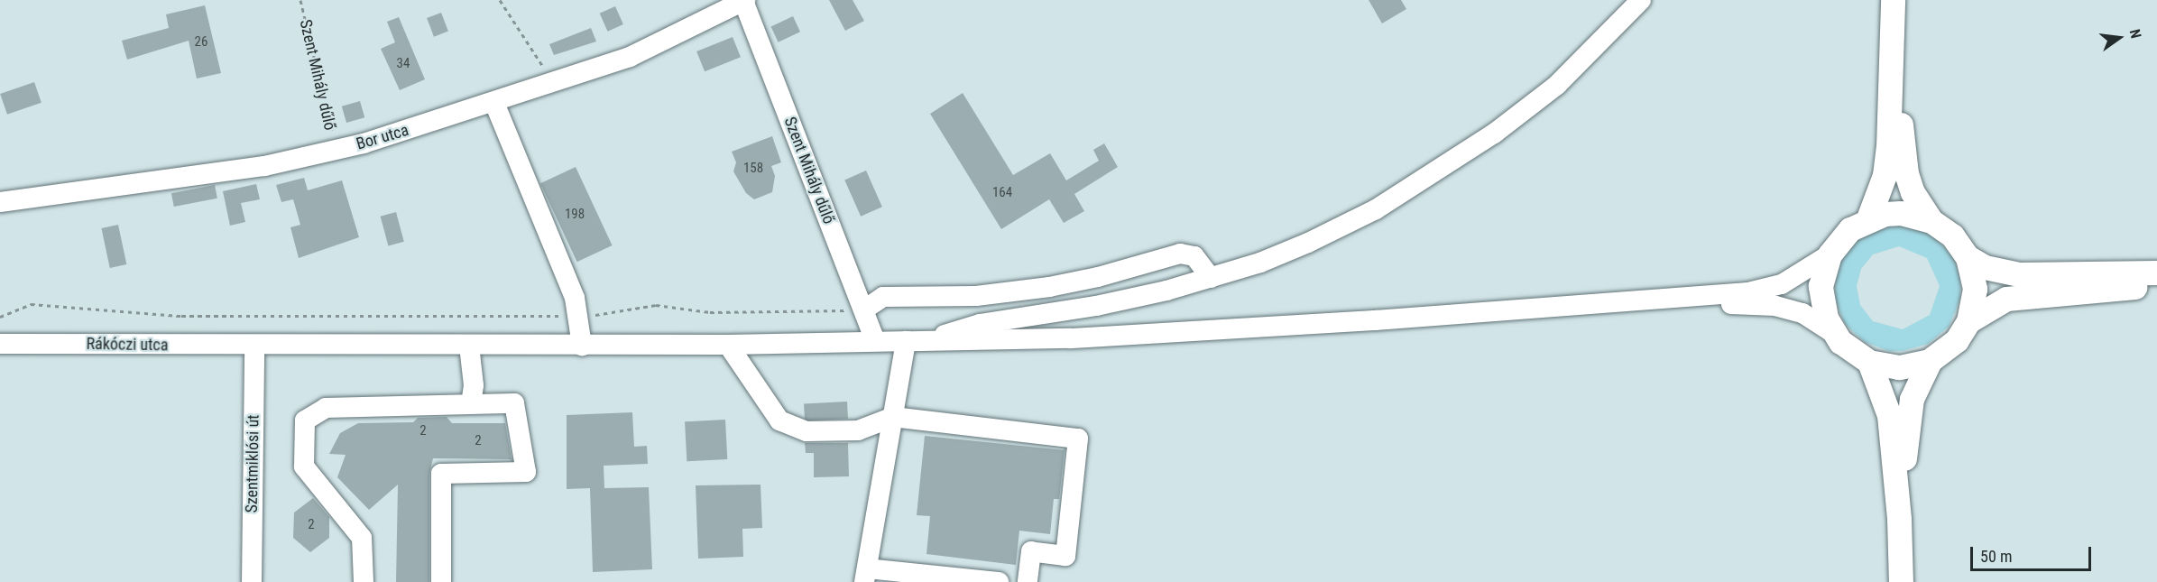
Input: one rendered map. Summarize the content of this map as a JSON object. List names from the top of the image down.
{
  "streets": {
    "street": [
      "Szent Mihály dűlő",
      "Bor utca",
      "Rákóczi utca",
      "Szentmiklósi út"
    ]
  },
  "crossings": [
    ["Szent Mihály dűlő", "Bor utca"],
    ["Szent Mihály dűlő", "Rákóczi utca"],
    ["Rákóczi utca", "Szentmiklósi út"]
  ],
  "house_numbers": [
    "26",
    "34",
    "158",
    "164",
    "198",
    "2",
    "2",
    "2"
  ],
  "scale_bar": "50 m",
  "north": "right"
}
